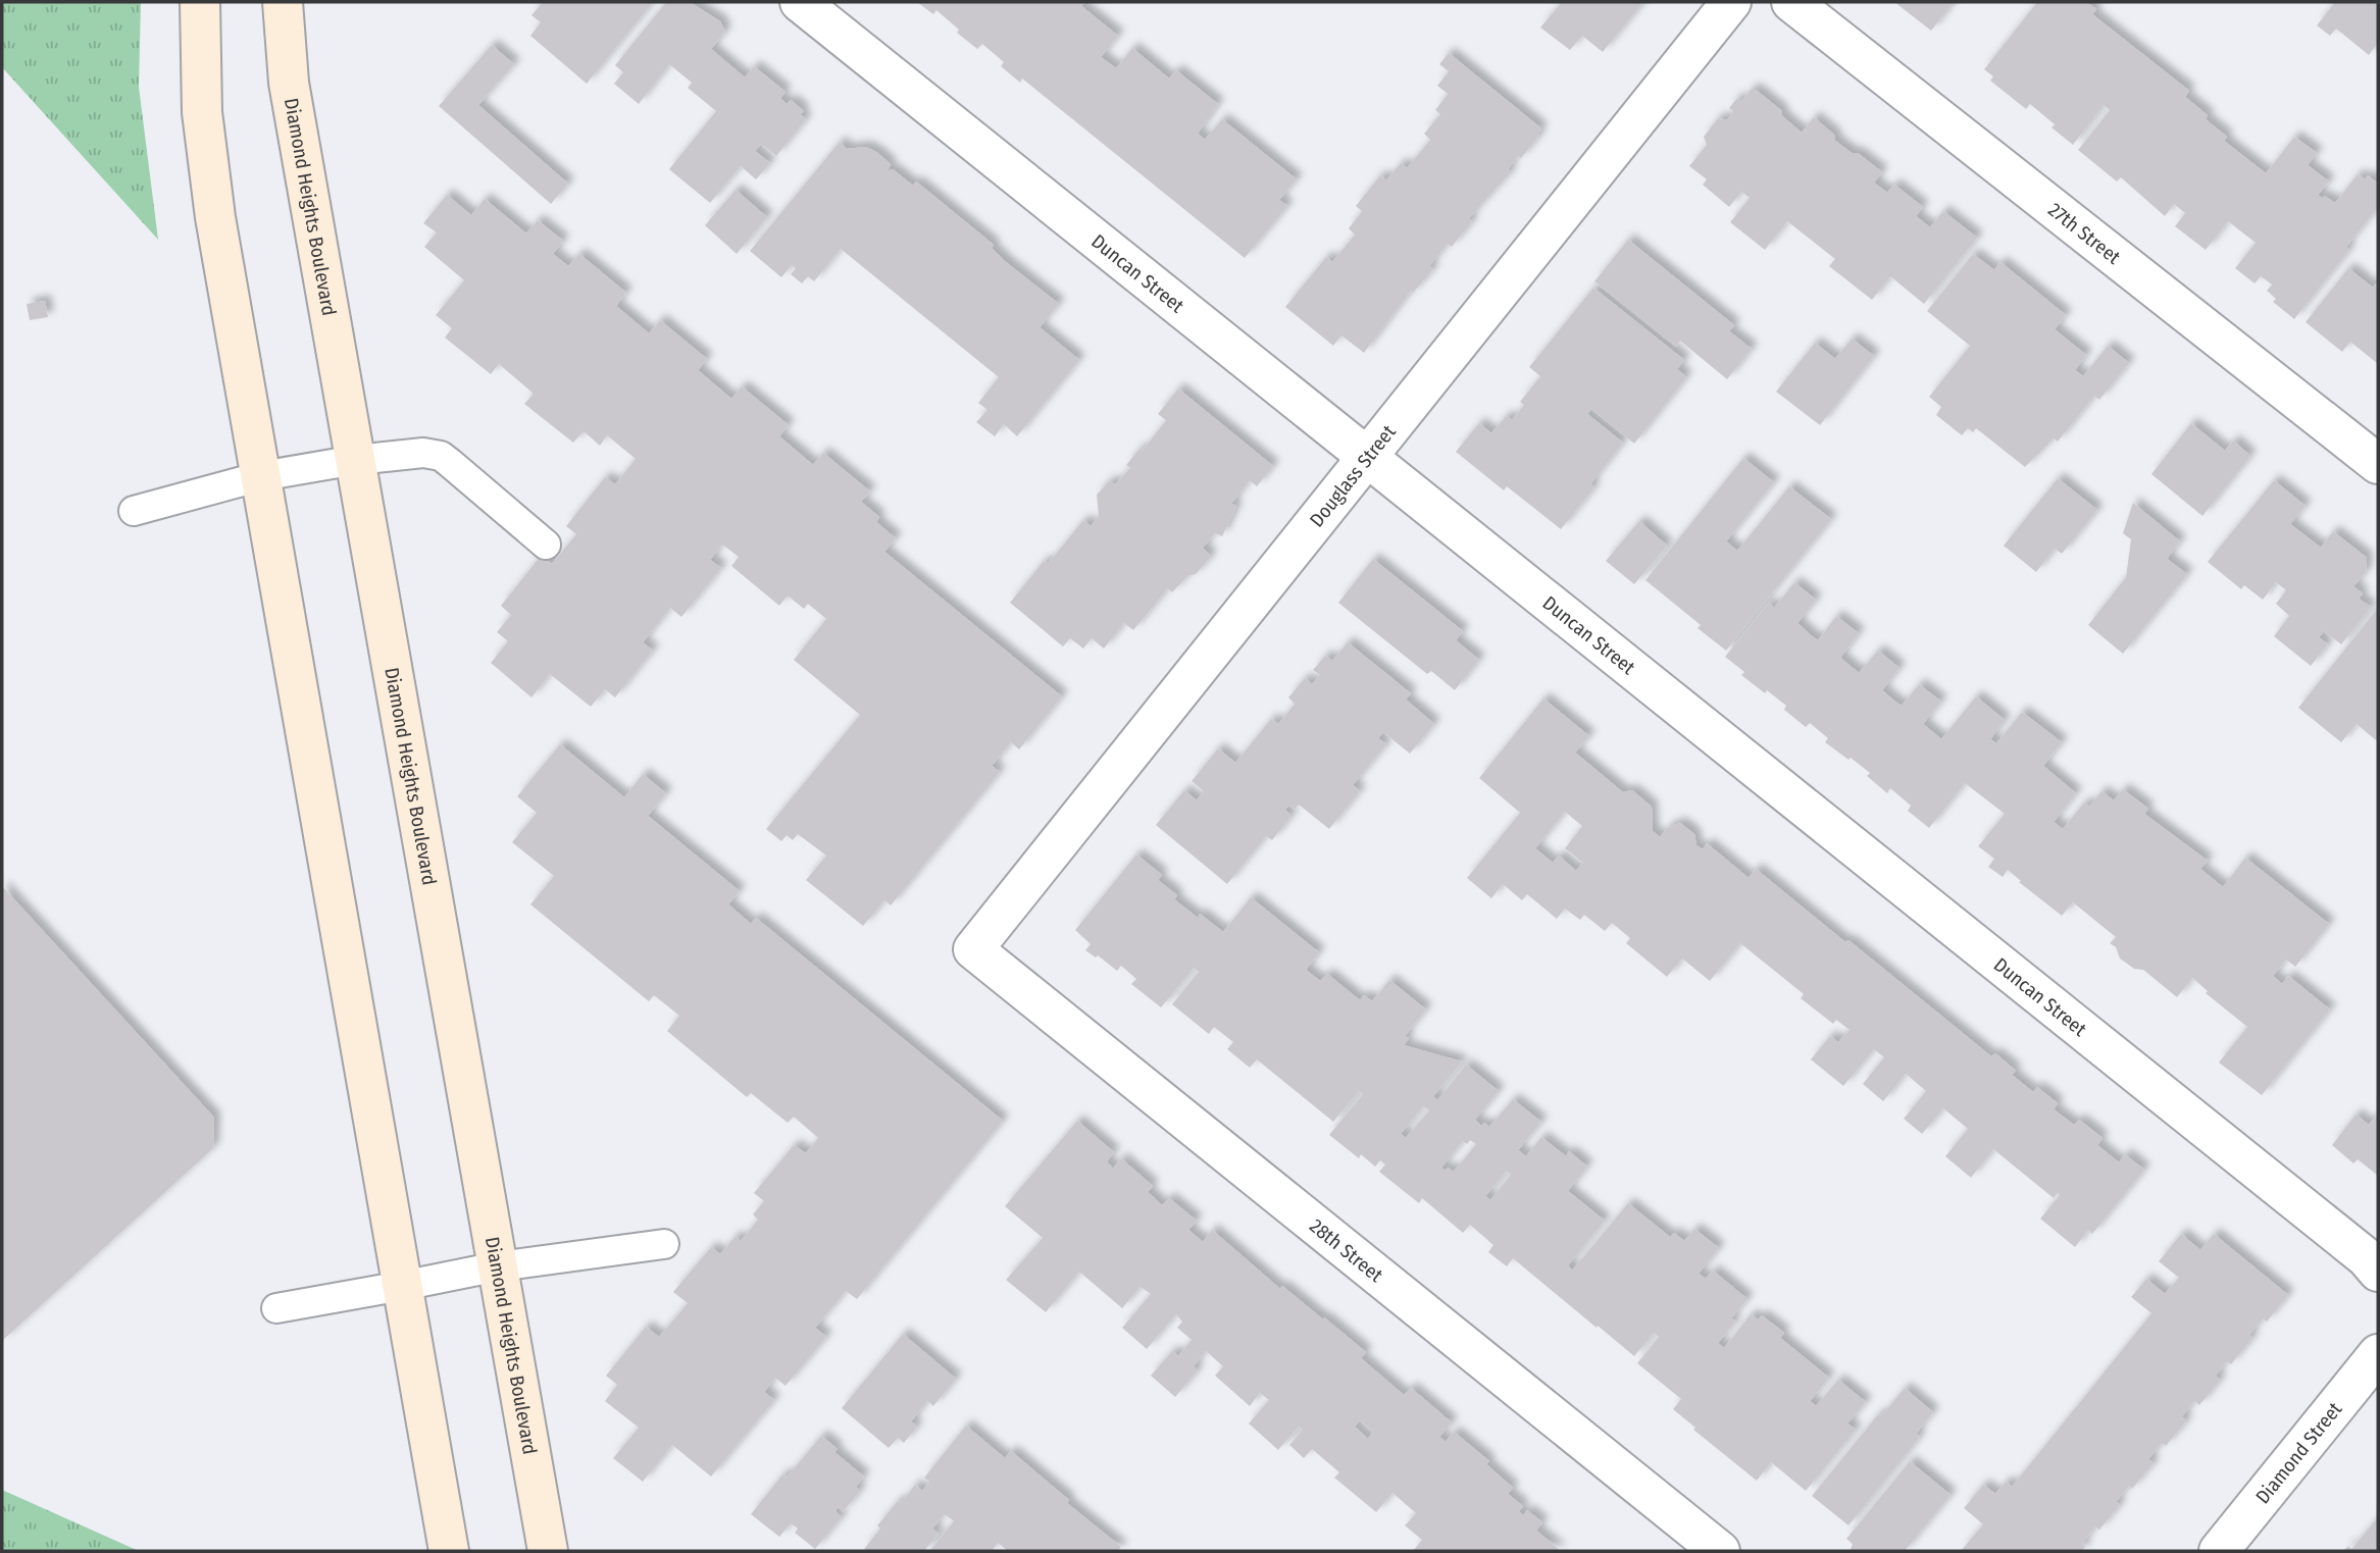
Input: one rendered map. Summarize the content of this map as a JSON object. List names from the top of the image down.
{
  "streets": {
    "main road": ["Diamond Heights Boulevard"],
    "street": [
      "27th Street",
      "Duncan Street",
      "Douglass Street",
      "28th Street",
      "Diamond Street"
    ]
  },
  "crossings": [
    ["Duncan Street", "Douglass Street"],
    ["Douglass Street", "28th Street"]
  ]
}
